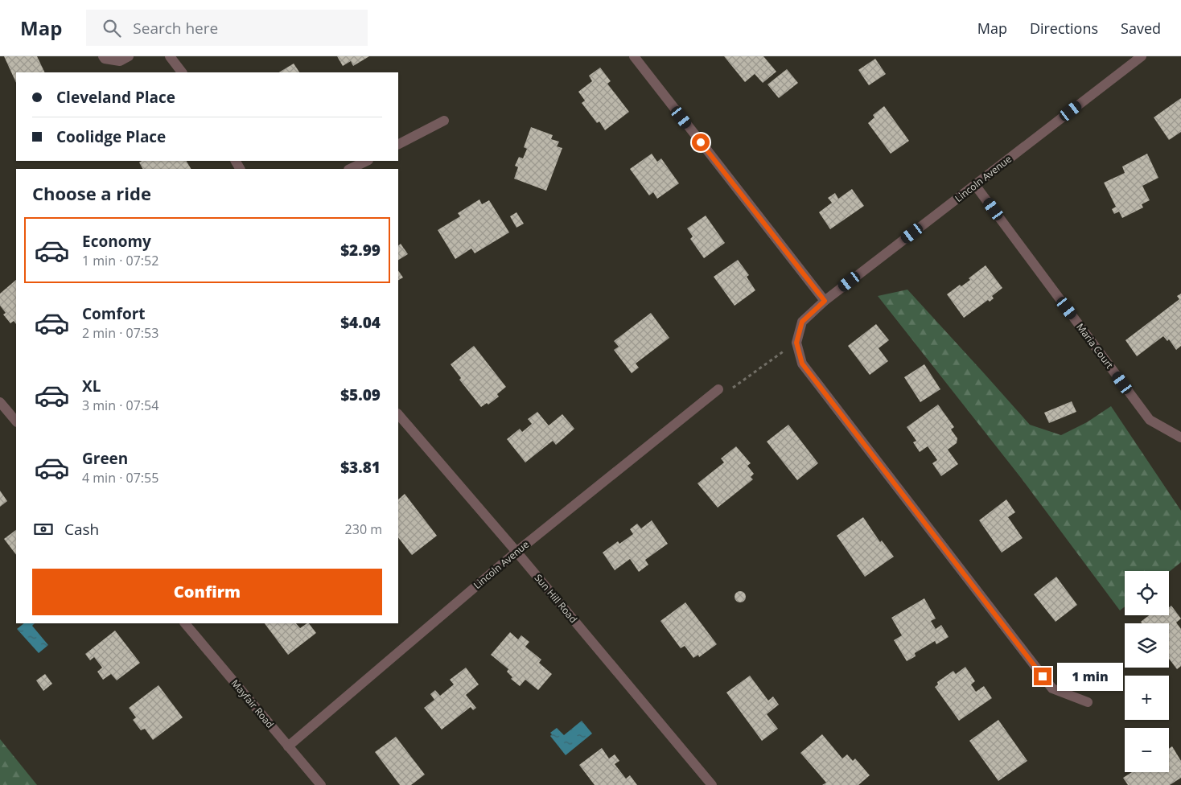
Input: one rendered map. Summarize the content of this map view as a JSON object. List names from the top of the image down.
{
  "streets": {
    "street": [
      "Lincoln Avenue",
      "Maria Court",
      "Sun Hill Road",
      "Mayfair Road"
    ]
  },
  "crossings": [
    ["Lincoln Avenue", "Maria Court"],
    ["Lincoln Avenue", "Sun Hill Road"],
    ["Lincoln Avenue", "Mayfair Road"]
  ],
  "page": {
    "header": "Map",
    "search": "Search here",
    "nav": ["Map", "Directions", "Saved"],
    "banner": ["Cleveland Place", "Coolidge Place"],
    "heading": "Choose a ride",
    "list": [
      {
        "name": "Economy",
        "note": "1 min · 07:52",
        "value": "$2.99"
      },
      {
        "name": "Comfort",
        "note": "2 min · 07:53",
        "value": "$4.04"
      },
      {
        "name": "XL",
        "note": "3 min · 07:54",
        "value": "$5.09"
      },
      {
        "name": "Green",
        "note": "4 min · 07:55",
        "value": "$3.81"
      }
    ],
    "pay": ["Cash", "230 m"],
    "buttons": "Confirm",
    "map_buttons": ["+", "−"],
    "bubble": "1 min"
  }
}
